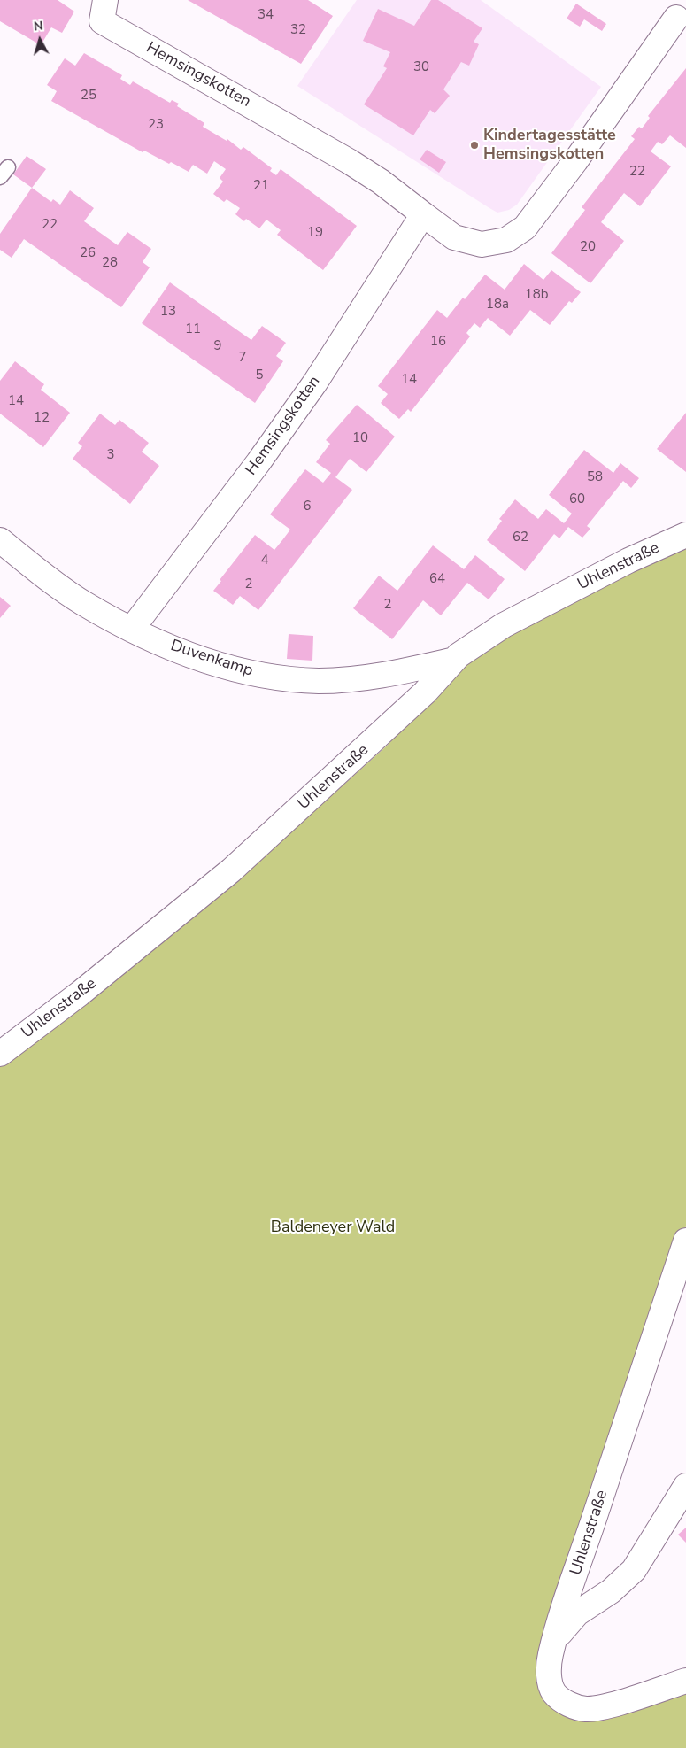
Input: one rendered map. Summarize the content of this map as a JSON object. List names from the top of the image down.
{
  "streets": {
    "street": ["Hemsingskotten", "Uhlenstraße", "Duvenkamp"]
  },
  "crossings": [
    ["Hemsingskotten", "Duvenkamp"],
    ["Uhlenstraße", "Duvenkamp"]
  ],
  "parks": ["Baldeneyer Wald"],
  "places": ["Kindertagesstätte Hemsingskotten"],
  "house_numbers": [
    "34",
    "32",
    "30",
    "25",
    "23",
    "22",
    "21",
    "22",
    "19",
    "20",
    "26",
    "28",
    "18b",
    "18a",
    "13",
    "11",
    "16",
    "9",
    "7",
    "5",
    "14",
    "14",
    "12",
    "10",
    "3",
    "58",
    "60",
    "6",
    "62",
    "4",
    "64",
    "2",
    "2"
  ],
  "north": "top"
}
